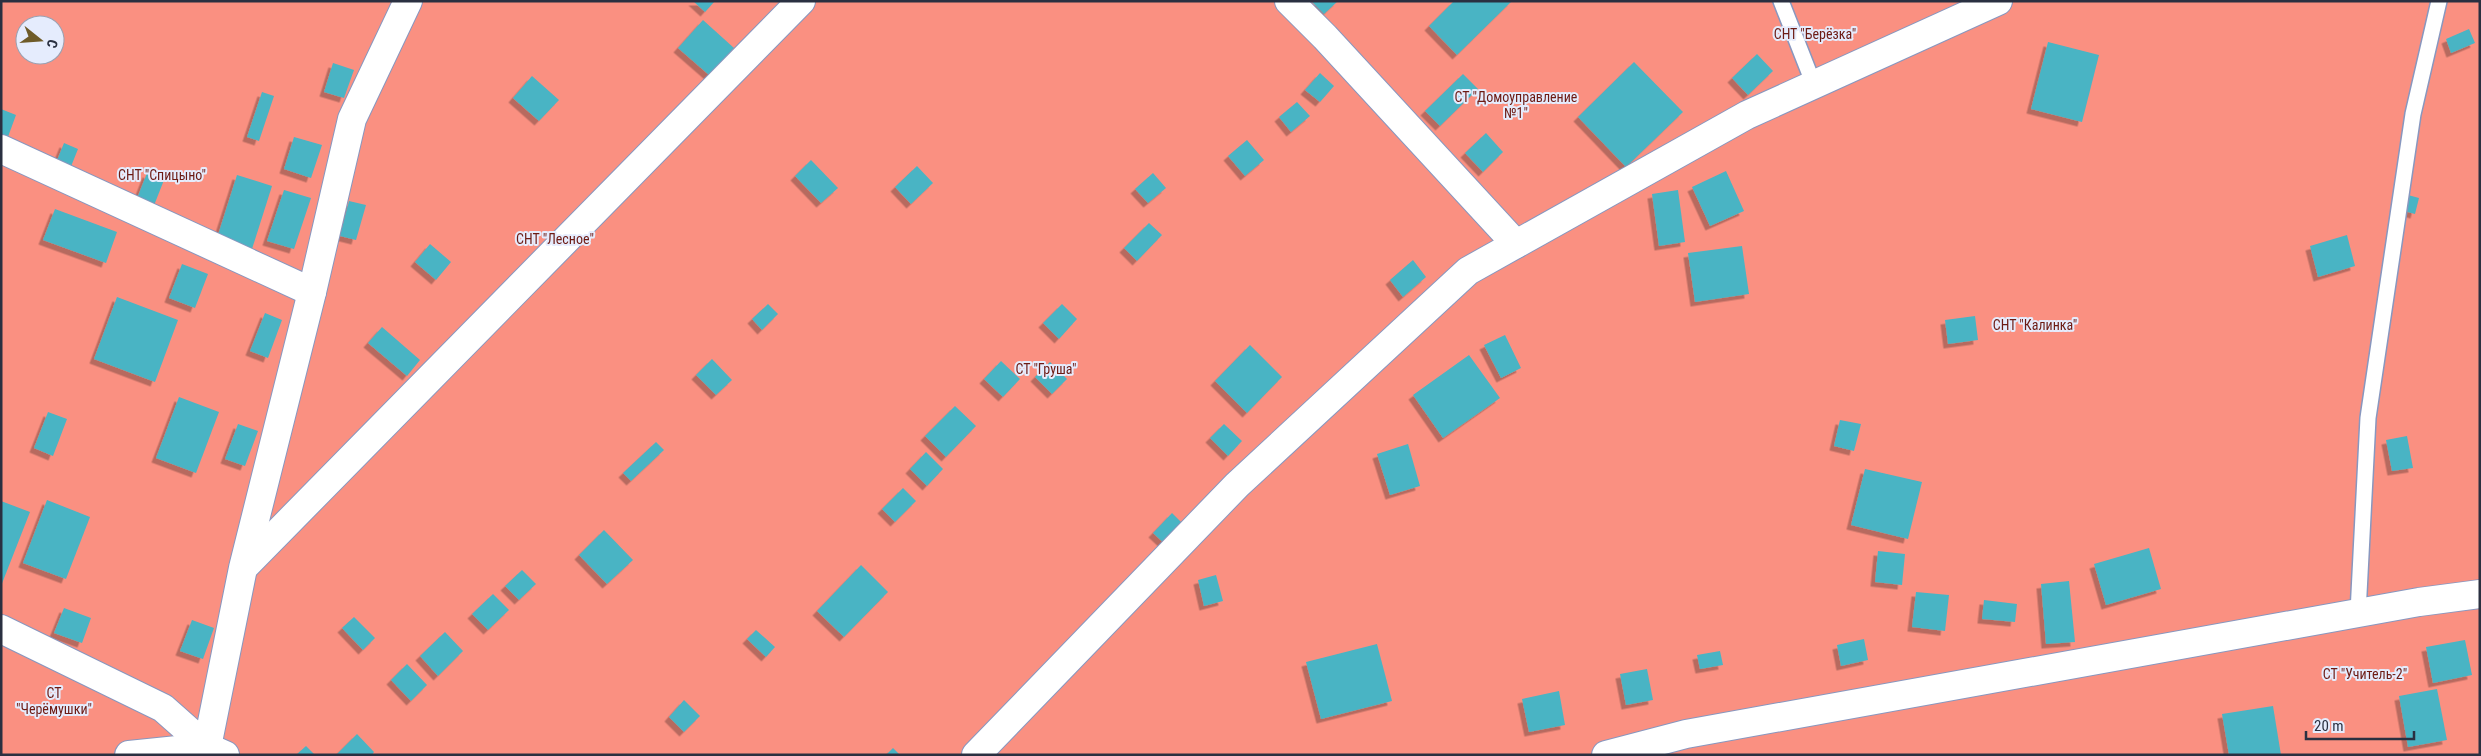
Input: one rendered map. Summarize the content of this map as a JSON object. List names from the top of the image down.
{
  "parks": [
    "СНТ \"Берёзка\"",
    "СТ \"Домоуправление №1\"",
    "СНТ \"Спицыно\"",
    "СНТ \"Лесное\"",
    "СНТ \"Калинка\"",
    "СТ \"Груша\"",
    "СТ \"Учитель-2\"",
    "СТ \"Черёмушки\""
  ],
  "scale_bar": "20 m",
  "north": "right"
}
